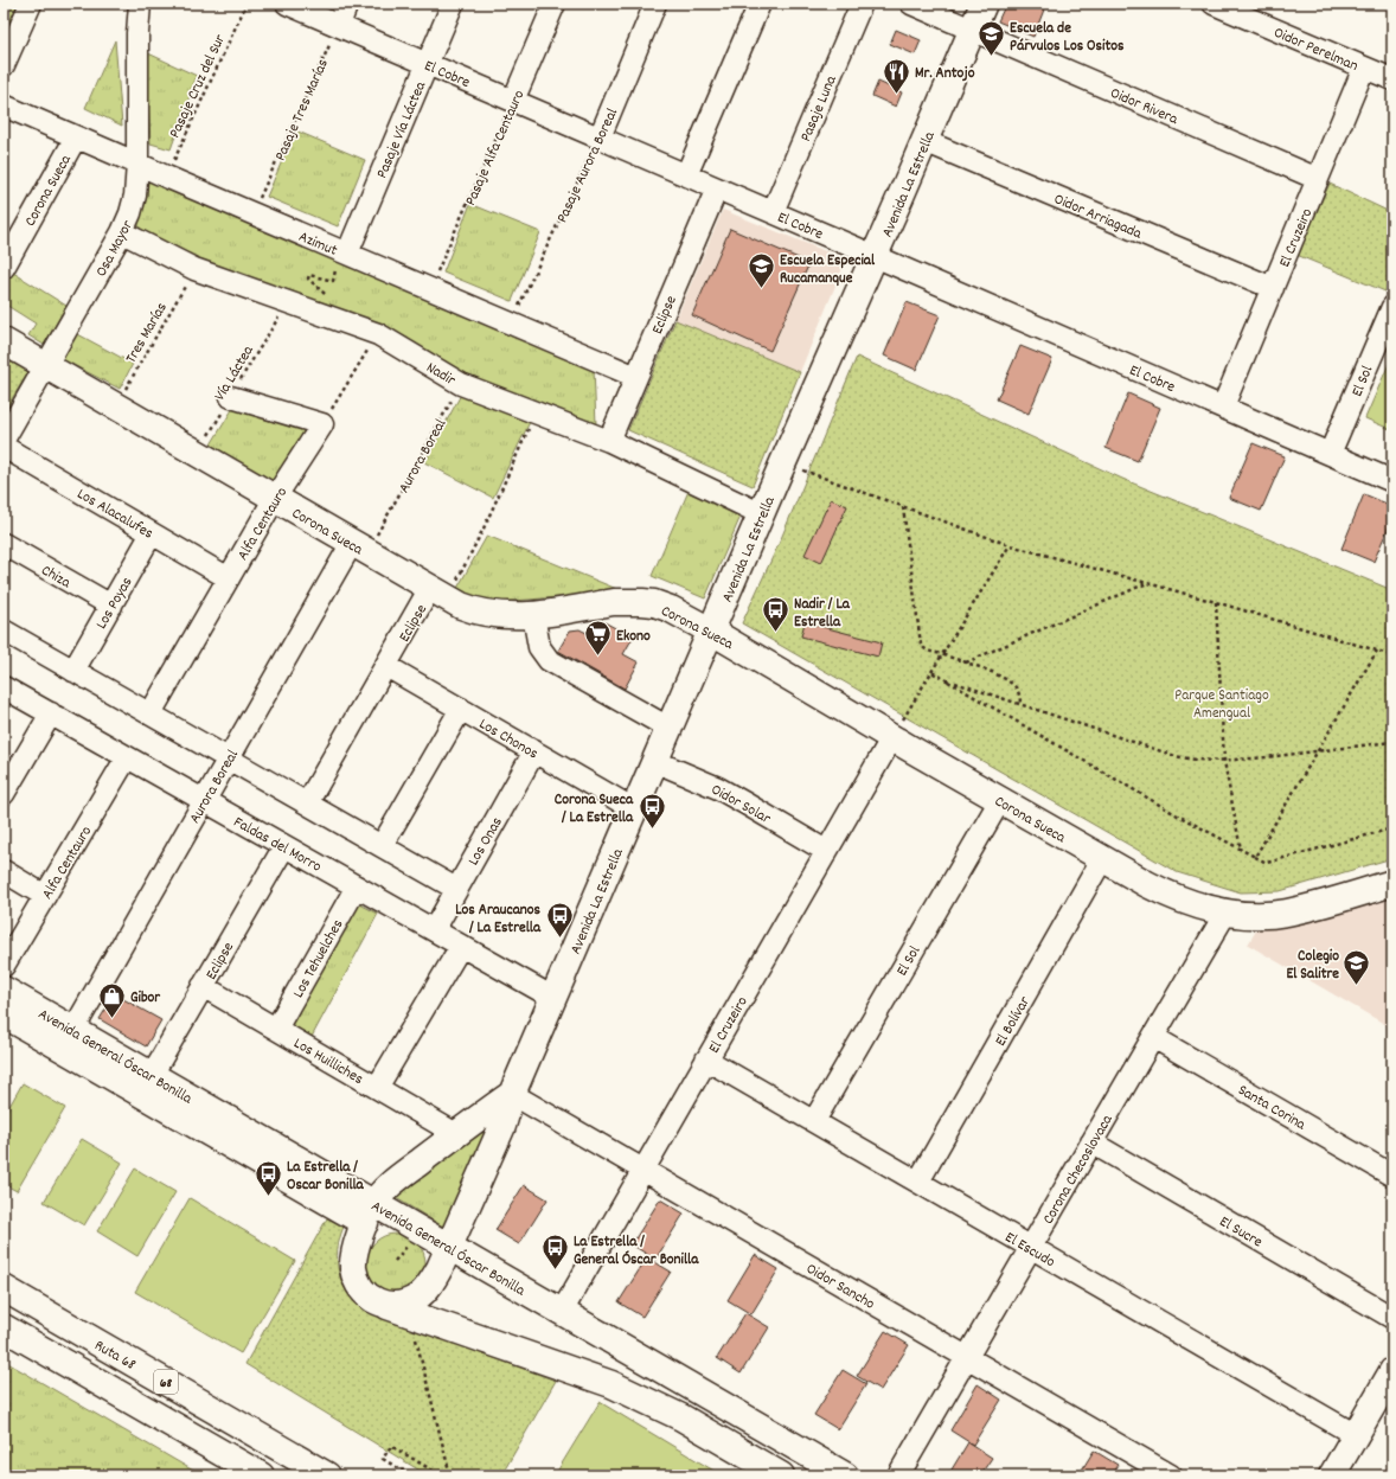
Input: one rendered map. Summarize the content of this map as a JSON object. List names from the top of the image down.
{
  "streets": {
    "main road": [
      "Avenida La Estrella",
      "Corona Sueca",
      "Avenida General Óscar Bonilla",
      "Ruta 68",
      "68"
    ],
    "street": [
      "Oidor Perelman",
      "El Cobre",
      "Oidor Rivera",
      "Pasaje Luna",
      "Pasaje Vía Láctea",
      "Pasaje Alfa Centauro",
      "Pasaje Aurora Boreal",
      "Oidor Arriagada",
      "El Cruzeiro",
      "Azimut",
      "Osa Mayor",
      "Eclipse",
      "Nadir",
      "El Sol",
      "Aurora Boreal",
      "Los Alacalufes",
      "Alfa Centauro",
      "Chiza",
      "Los Poyas",
      "Los Chonos",
      "Oidor Solar",
      "Los Onas",
      "Faldas del Morro",
      "Los Tehuelches",
      "El Bolívar",
      "Los Huilliches",
      "Santa Corina",
      "Corona Checoslovaca",
      "El Sucre",
      "El Escudo",
      "Oidor Sancho"
    ],
    "path": [
      "Pasaje Cruz del Sur",
      "Pasaje Tres Marías",
      "Tres Marías",
      "Vía Láctea"
    ]
  },
  "crossings": [
    ["Oidor Perelman", "El Cruzeiro"],
    ["El Cobre", "Pasaje Luna"],
    ["El Cobre", "Pasaje Tres Marías"],
    ["El Cobre", "Pasaje Vía Láctea"],
    ["El Cobre", "Pasaje Alfa Centauro"],
    ["El Cobre", "Pasaje Aurora Boreal"],
    ["El Cobre", "Avenida La Estrella"],
    ["El Cobre", "El Cruzeiro"],
    ["El Cobre", "Eclipse"],
    ["El Cobre", "El Sol"],
    ["Pasaje Cruz del Sur", "Azimut"],
    ["Oidor Rivera", "Avenida La Estrella"],
    ["Oidor Rivera", "El Cruzeiro"],
    ["Pasaje Tres Marías", "Azimut"],
    ["Pasaje Vía Láctea", "Azimut"],
    ["Pasaje Alfa Centauro", "Azimut"],
    ["Pasaje Aurora Boreal", "Azimut"],
    ["Avenida La Estrella", "Corona Sueca"],
    ["Avenida La Estrella", "Oidor Arriagada"],
    ["Avenida La Estrella", "Nadir"],
    ["Avenida La Estrella", "Los Chonos"],
    ["Avenida La Estrella", "Oidor Solar"],
    ["Avenida La Estrella", "Faldas del Morro"],
    ["Avenida La Estrella", "Avenida General Óscar Bonilla"],
    ["Avenida La Estrella", "Oidor Sancho"],
    ["Corona Sueca", "El Cruzeiro"],
    ["Corona Sueca", "Azimut"],
    ["Corona Sueca", "Osa Mayor"],
    ["Corona Sueca", "Eclipse"],
    ["Corona Sueca", "Tres Marías"],
    ["Corona Sueca", "Vía Láctea"],
    ["Corona Sueca", "El Sol"],
    ["Corona Sueca", "Aurora Boreal"],
    ["Corona Sueca", "Alfa Centauro"],
    ["Corona Sueca", "El Bolívar"],
    ["Corona Sueca", "Corona Checoslovaca"],
    ["Oidor Arriagada", "El Cruzeiro"],
    ["El Cruzeiro", "Oidor Solar"],
    ["El Cruzeiro", "Avenida General Óscar Bonilla"],
    ["El Cruzeiro", "El Escudo"],
    ["El Cruzeiro", "Oidor Sancho"],
    ["Azimut", "Osa Mayor"],
    ["Azimut", "Eclipse"],
    ["Osa Mayor", "Nadir"],
    ["Eclipse", "Nadir"],
    ["Eclipse", "Los Chonos"],
    ["Eclipse", "Faldas del Morro"],
    ["Eclipse", "Avenida General Óscar Bonilla"],
    ["Eclipse", "Los Huilliches"],
    ["Tres Marías", "Nadir"],
    ["Vía Láctea", "Nadir"],
    ["Nadir", "Aurora Boreal"],
    ["El Sol", "El Escudo"],
    ["Aurora Boreal", "Faldas del Morro"],
    ["Aurora Boreal", "Avenida General Óscar Bonilla"],
    ["Los Alacalufes", "Alfa Centauro"],
    ["Los Alacalufes", "Los Poyas"],
    ["Alfa Centauro", "Faldas del Morro"],
    ["Chiza", "Los Poyas"],
    ["Los Chonos", "Los Onas"],
    ["Los Onas", "Faldas del Morro"],
    ["Faldas del Morro", "Los Tehuelches"],
    ["Los Tehuelches", "Los Huilliches"],
    ["El Bolívar", "El Escudo"],
    ["Santa Corina", "Corona Checoslovaca"],
    ["Corona Checoslovaca", "El Sucre"],
    ["Corona Checoslovaca", "El Escudo"],
    ["Corona Checoslovaca", "Oidor Sancho"]
  ],
  "parks": ["Parque Santiago Amengual"],
  "places": {
    "school or university": ["Escuela de Párvulos Los Ositos", "Escuela Especial Rucamanque", "Colegio El Salitre"],
    "restaurant": ["Mr. Antojo"],
    "bus stop": [
      "Nadir / La Estrella",
      "Corona Sueca / La Estrella",
      "Los Araucanos / La Estrella",
      "La Estrella / Oscar Bonilla",
      "La Estrella / General Óscar Bonilla"
    ],
    "supermarket": ["Ekono"],
    "shop": ["Gibor"]
  }
}
